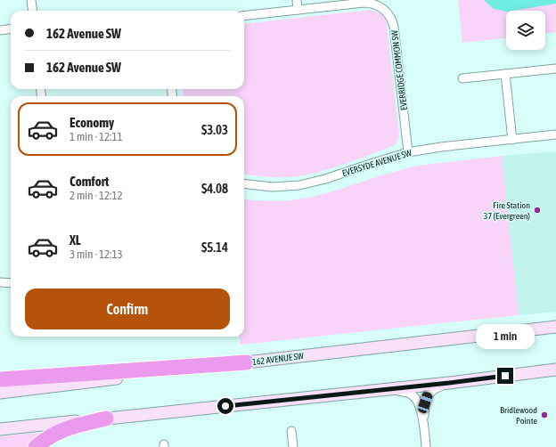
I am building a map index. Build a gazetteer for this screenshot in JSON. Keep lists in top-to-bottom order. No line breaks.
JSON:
{"streets":{"main road":["162 AVENUE SW"],"street":["EVERRIDGE COMMON SW","EVERSYDE AVENUE SW"]},"crossings":[["EVERRIDGE COMMON SW","EVERSYDE AVENUE SW"]],"places":["Fire Station 37 (Evergreen)","Bridlewood Pointe"],"page":{"banner":["162 Avenue SW","162 Avenue SW"],"list":[{"name":"Economy","note":"1 min · 12:11","value":"$3.03"},{"name":"Comfort","note":"2 min · 12:12","value":"$4.08"},{"name":"XL","note":"3 min · 12:13","value":"$5.14"}],"buttons":"Confirm","bubble":"1 min"}}
